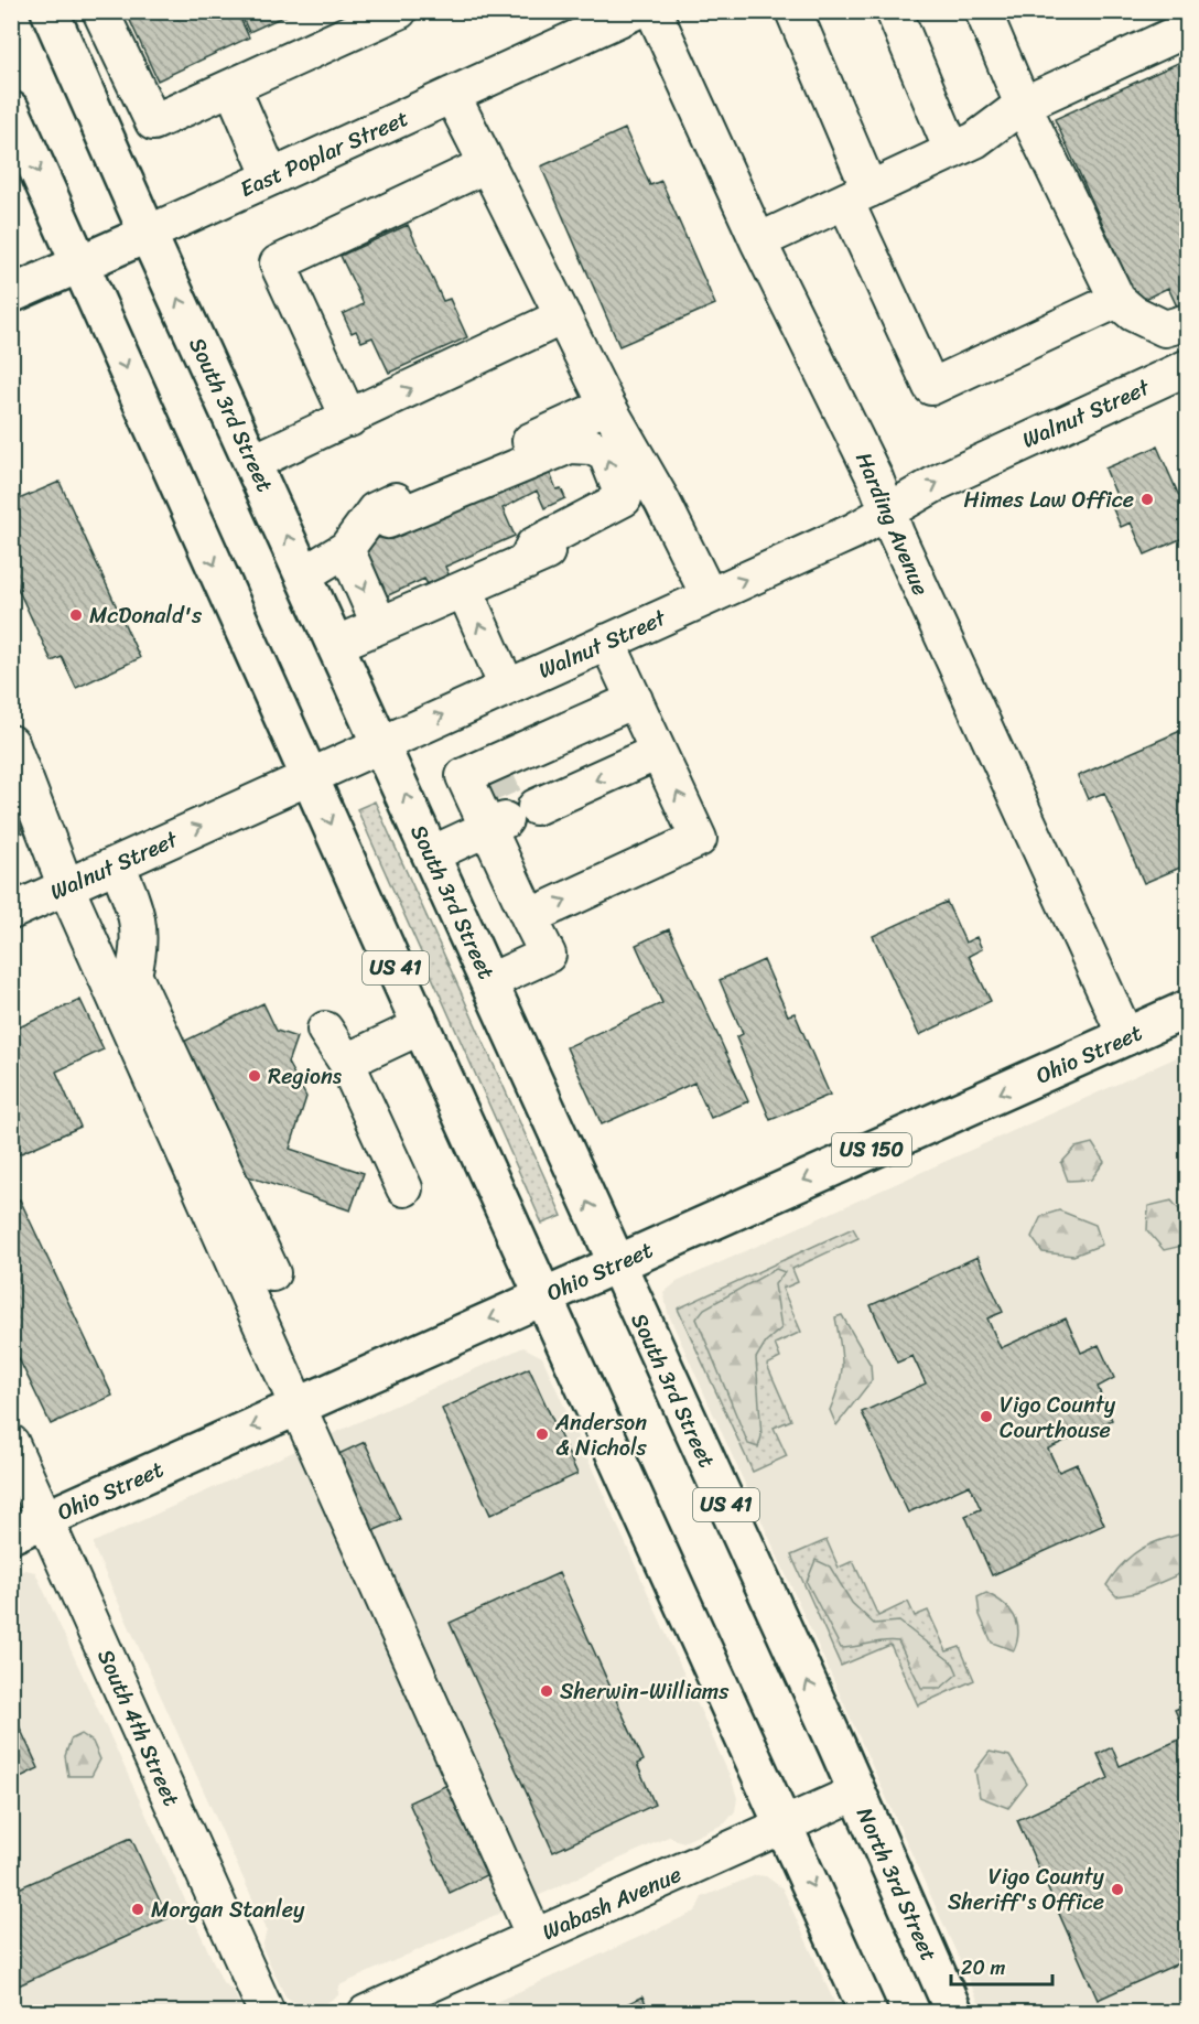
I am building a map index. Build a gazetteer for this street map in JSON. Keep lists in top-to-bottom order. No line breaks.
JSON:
{"streets":{"main road":["East Poplar Street","South 3rd Street","US 41","Ohio Street","US 150","North 3rd Street"],"street":["Walnut Street","Harding Avenue","South 4th Street","Wabash Avenue"]},"crossings":[["East Poplar Street","South 3rd Street"],["East Poplar Street","US 41"],["Walnut Street","South 3rd Street"],["Walnut Street","Harding Avenue"],["Walnut Street","US 41"],["South 3rd Street","Ohio Street"],["South 3rd Street","North 3rd Street"],["South 3rd Street","Wabash Avenue"],["Harding Avenue","Ohio Street"],["US 41","Ohio Street"],["US 41","Wabash Avenue"],["Ohio Street","South 4th Street"],["North 3rd Street","Wabash Avenue"]],"one_way":["Ohio Street"],"places":["Himes Law Office","McDonald's","Regions","Vigo County Courthouse","Anderson & Nichols","Sherwin-Williams","Vigo County Sheriff's Office","Morgan Stanley"],"scale_bar":"20 m"}
